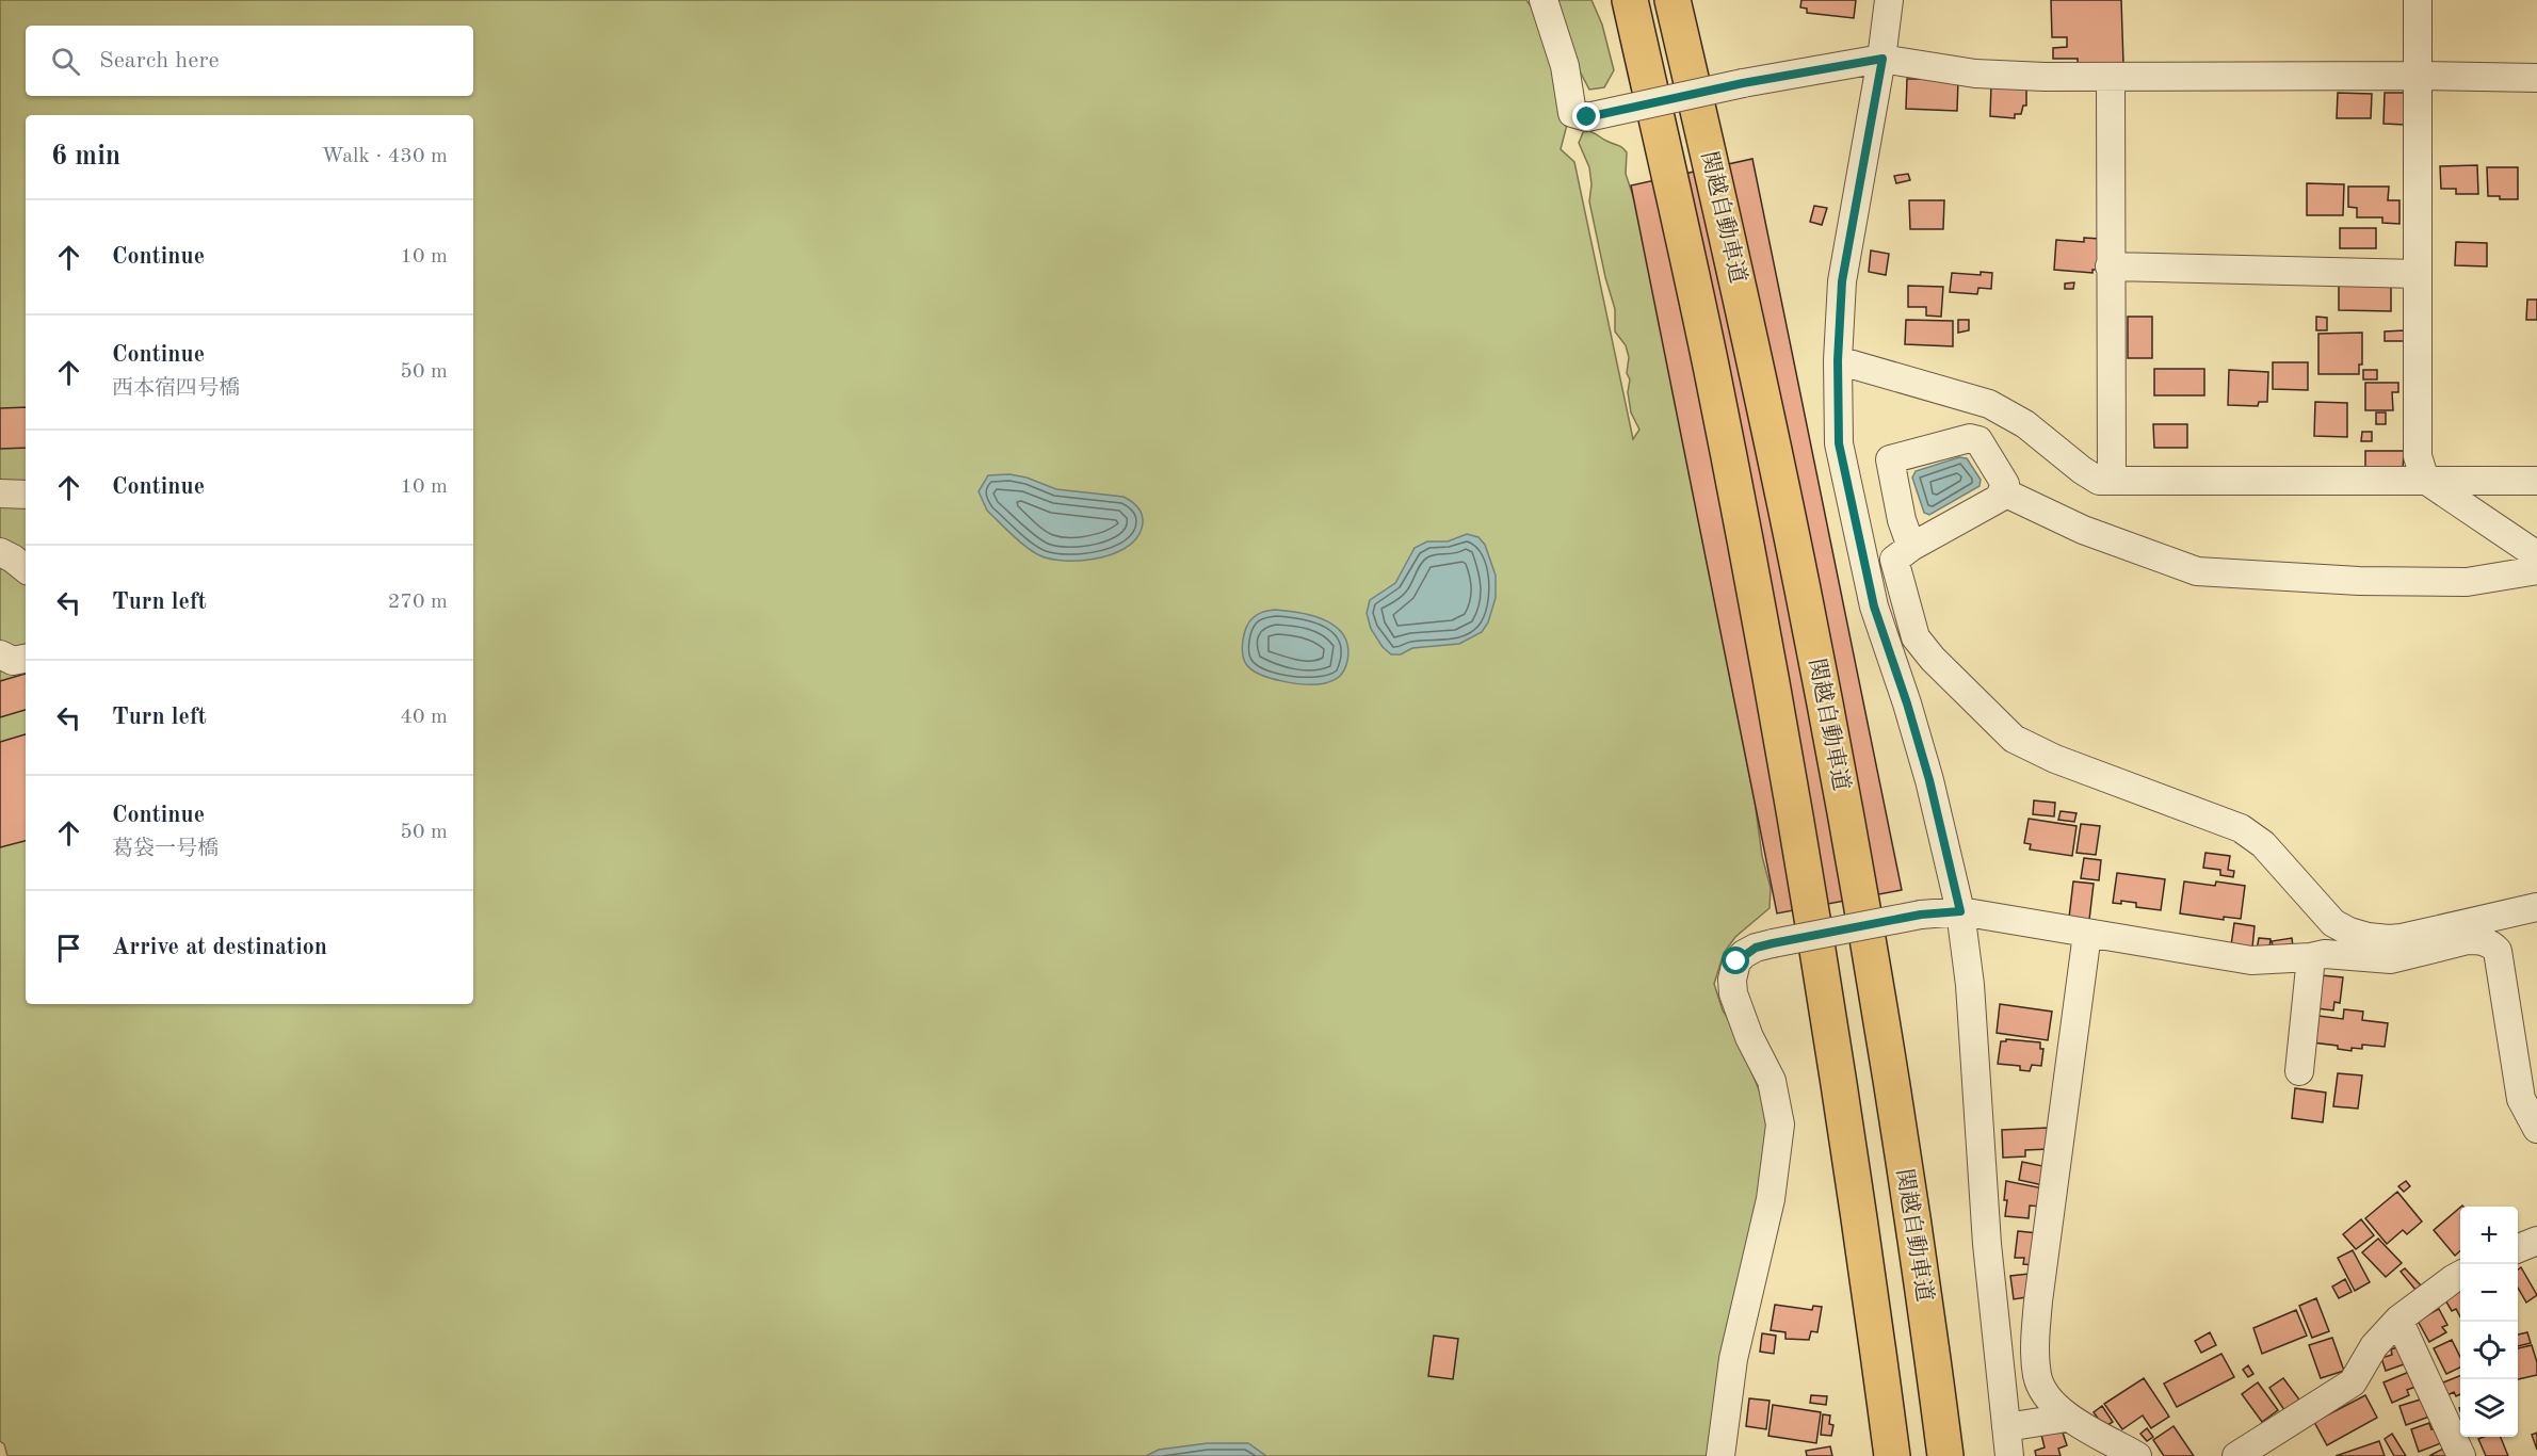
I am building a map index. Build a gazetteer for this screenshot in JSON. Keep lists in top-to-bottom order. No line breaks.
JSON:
{"streets":{"highway":["関越自動車道"]},"page":{"search":"Search here","heading":["6 min","Walk · 430 m"],"list":[["Continue","10 m"],["Continue","西本宿四号橋","50 m"],["Continue","10 m"],["Turn left","270 m"],["Turn left","40 m"],["Continue","葛袋一号橋","50 m"],"Arrive at destination"],"map_buttons":["+","−"]}}
